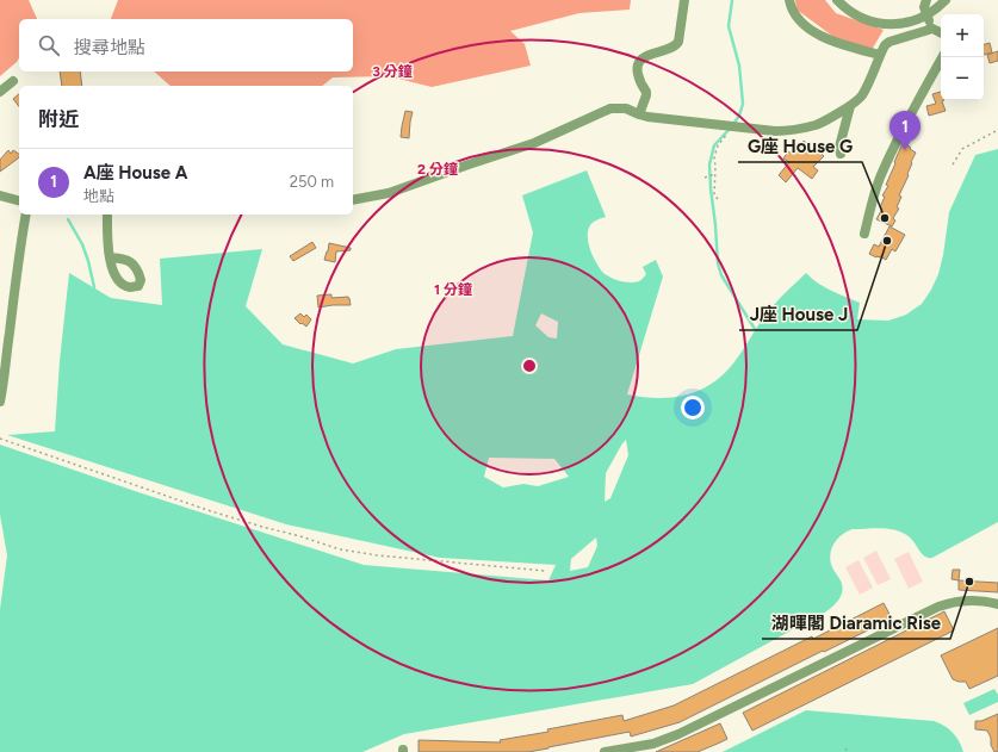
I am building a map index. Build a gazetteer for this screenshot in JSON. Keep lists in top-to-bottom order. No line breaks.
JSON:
{"places":["G座 House G","J座 House J","湖暉閣 Diaramic Rise"],"page":{"map_buttons":["+","−"],"search":"搜尋地點","heading":"附近","pins":"1","list":[{"mark":"1","name":"A座 House A","note":"地點","value":"250 m"}]},"rings":["3 分鐘","2 分鐘","1 分鐘"]}
